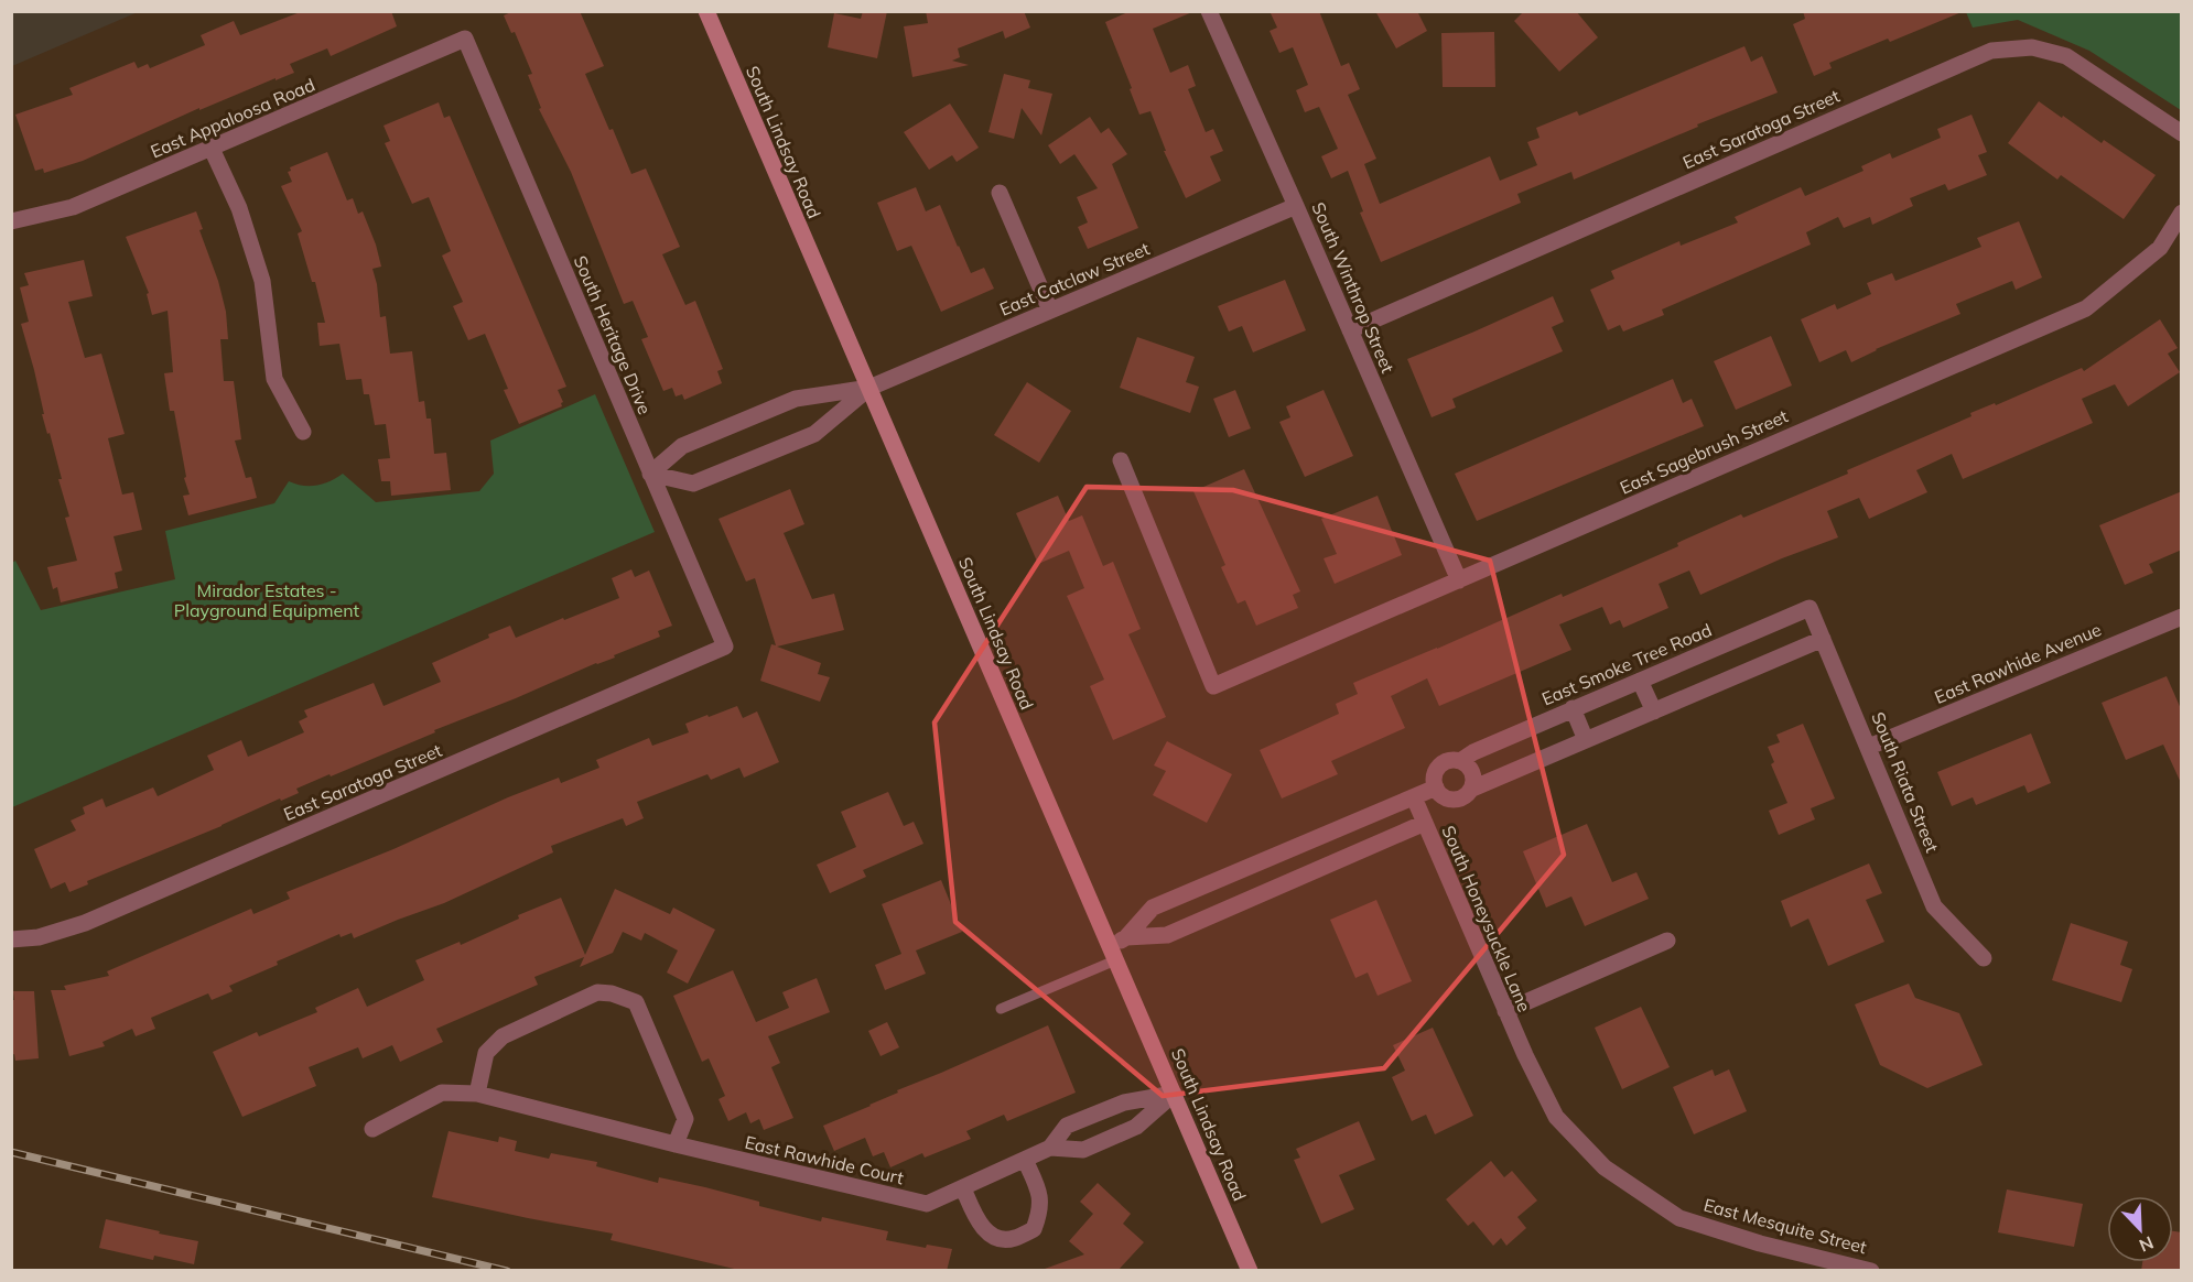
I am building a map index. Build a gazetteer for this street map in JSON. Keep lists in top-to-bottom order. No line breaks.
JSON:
{"streets":{"main road":["South Lindsay Road"],"street":["East Appaloosa Road","East Saratoga Street","East Catclaw Street","South Winthrop Street","South Heritage Drive","East Sagebrush Street","East Rawhide Avenue","East Smoke Tree Road","South Riata Street","South Honeysuckle Lane","East Rawhide Court","East Mesquite Street"]},"crossings":[["East Appaloosa Road","South Heritage Drive"],["East Saratoga Street","South Winthrop Street"],["East Saratoga Street","South Heritage Drive"],["South Lindsay Road","East Catclaw Street"],["South Lindsay Road","East Rawhide Court"],["East Catclaw Street","South Winthrop Street"],["East Catclaw Street","South Heritage Drive"],["South Winthrop Street","East Sagebrush Street"],["East Rawhide Avenue","South Riata Street"],["East Smoke Tree Road","South Riata Street"],["South Honeysuckle Lane","East Mesquite Street"]],"parks":["Mirador Estates - Playground Equipment"],"north":"bottom right"}
